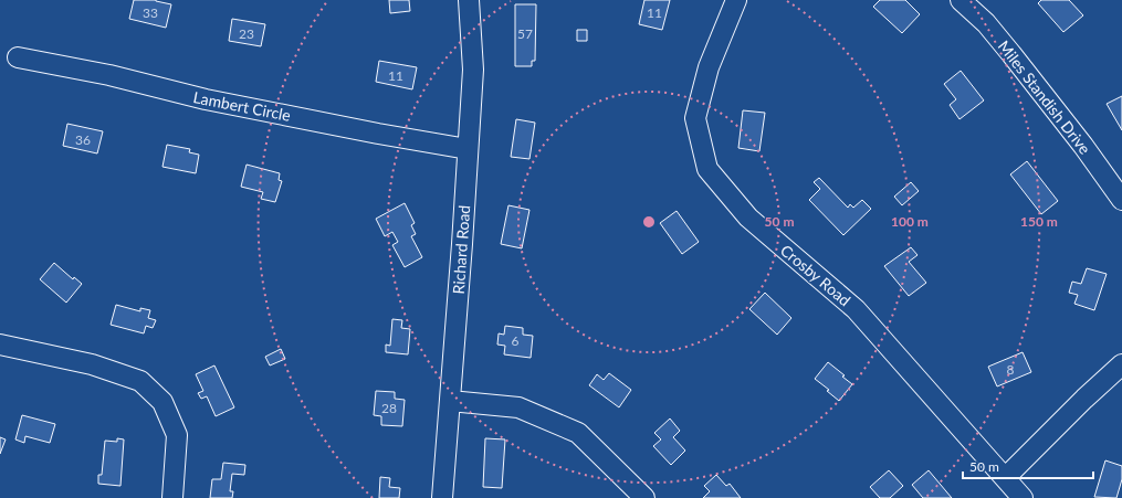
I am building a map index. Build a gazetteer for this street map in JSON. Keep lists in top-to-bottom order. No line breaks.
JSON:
{"streets":{"street":["Miles Standish Drive","Lambert Circle","Richard Road","Crosby Road"]},"crossings":[["Lambert Circle","Richard Road"]],"house_numbers":["33","11","23","57","11","36","6","8","28"],"scale_bar":"50 m","rings":["50 m","100 m","150 m"]}
